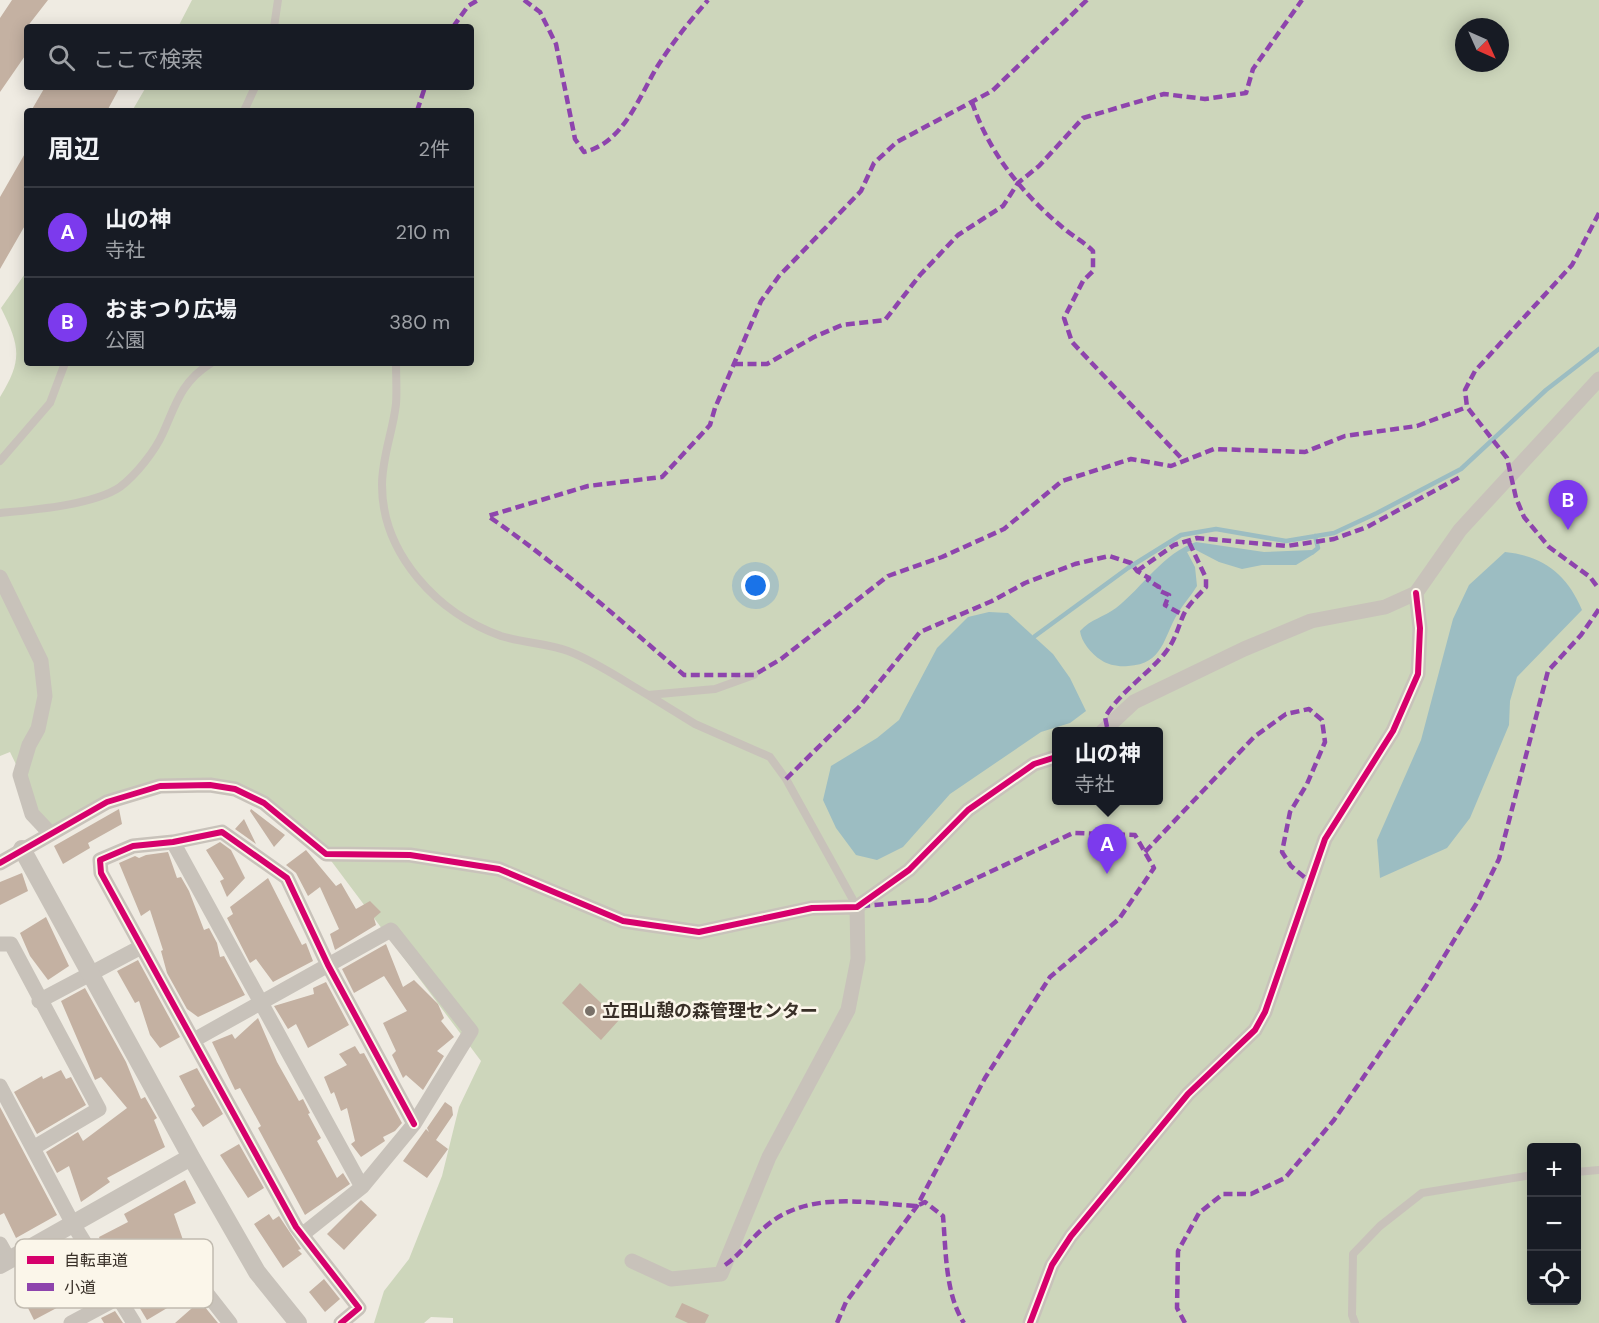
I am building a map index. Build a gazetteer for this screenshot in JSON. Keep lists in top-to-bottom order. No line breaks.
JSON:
{"places":["立田山憩の森管理センター"],"legend":["自転車道","小道"],"north":"bottom right","page":{"search":"ここで検索","heading":["周辺","2件"],"list":[{"mark":"A","name":"山の神","note":"寺社","value":"210 m"},{"mark":"B","name":"おまつり広場","note":"公園","value":"380 m"}],"pins":["B","A"],"popup":["山の神","寺社"],"map_buttons":["+","−"]}}
